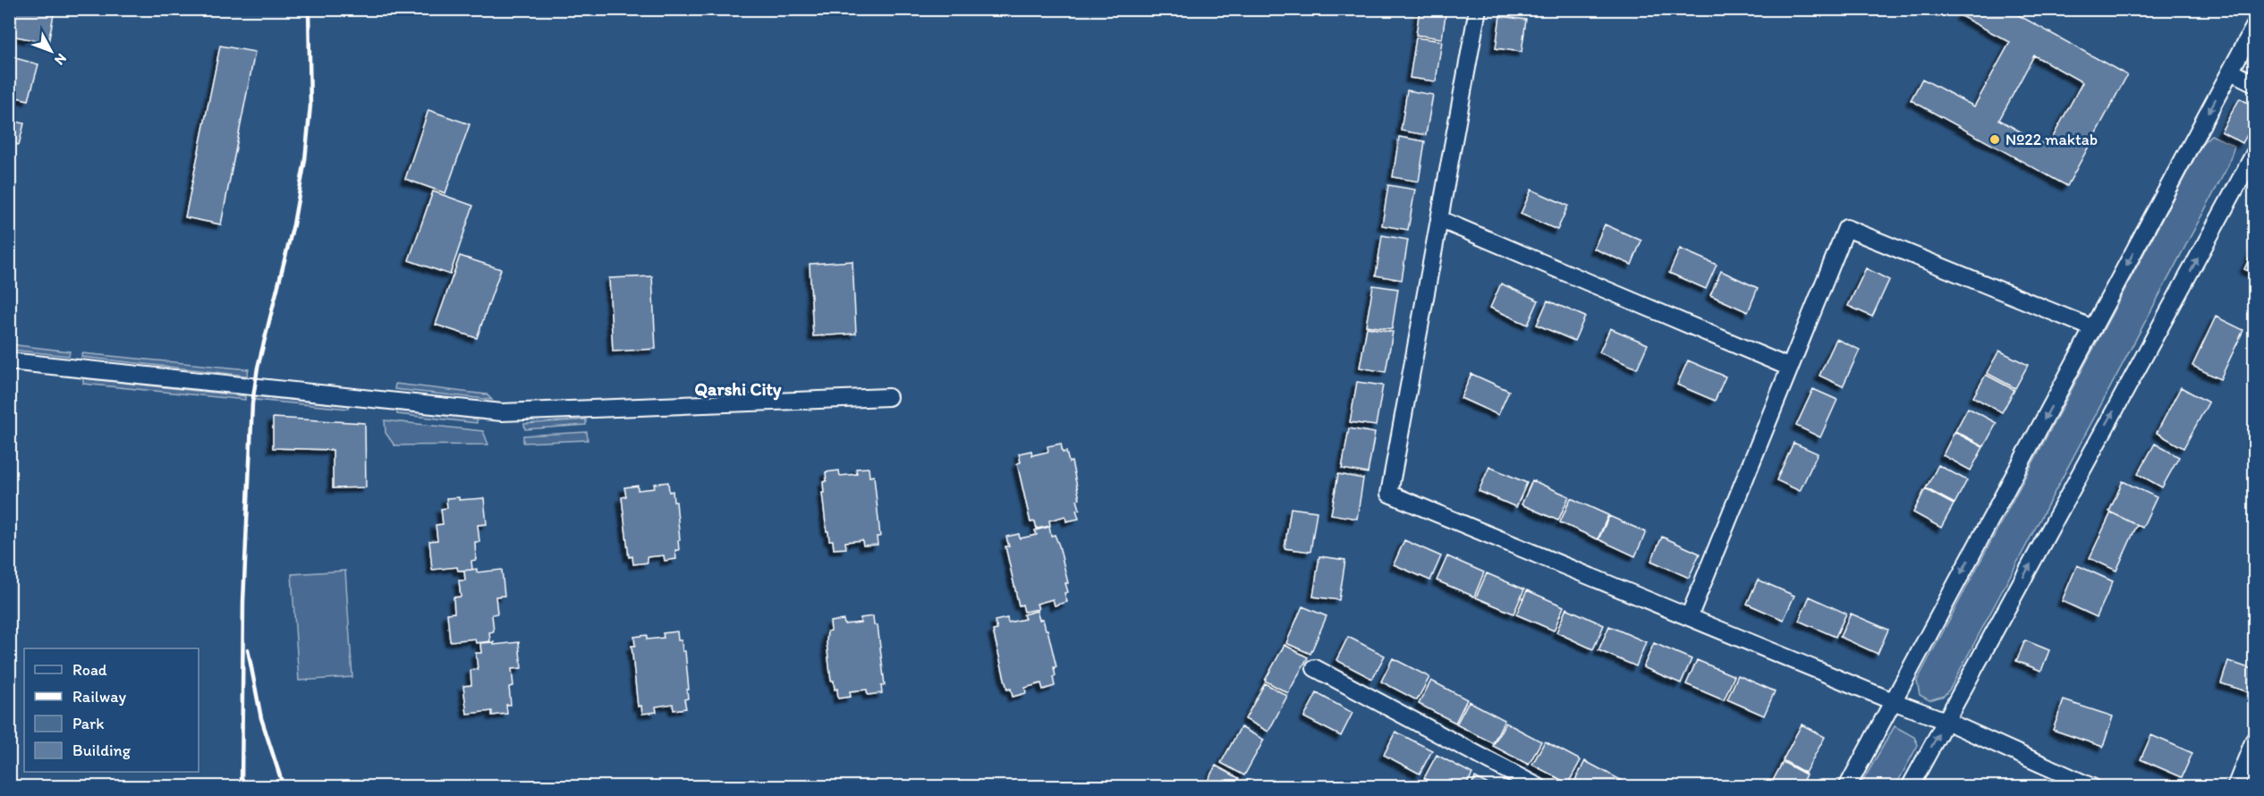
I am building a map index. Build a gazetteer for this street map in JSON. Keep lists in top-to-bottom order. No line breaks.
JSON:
{"districts":["Qarshi City"],"places":["№22 maktab"],"legend":["Road","Railway","Park","Building"],"north":"bottom right"}
